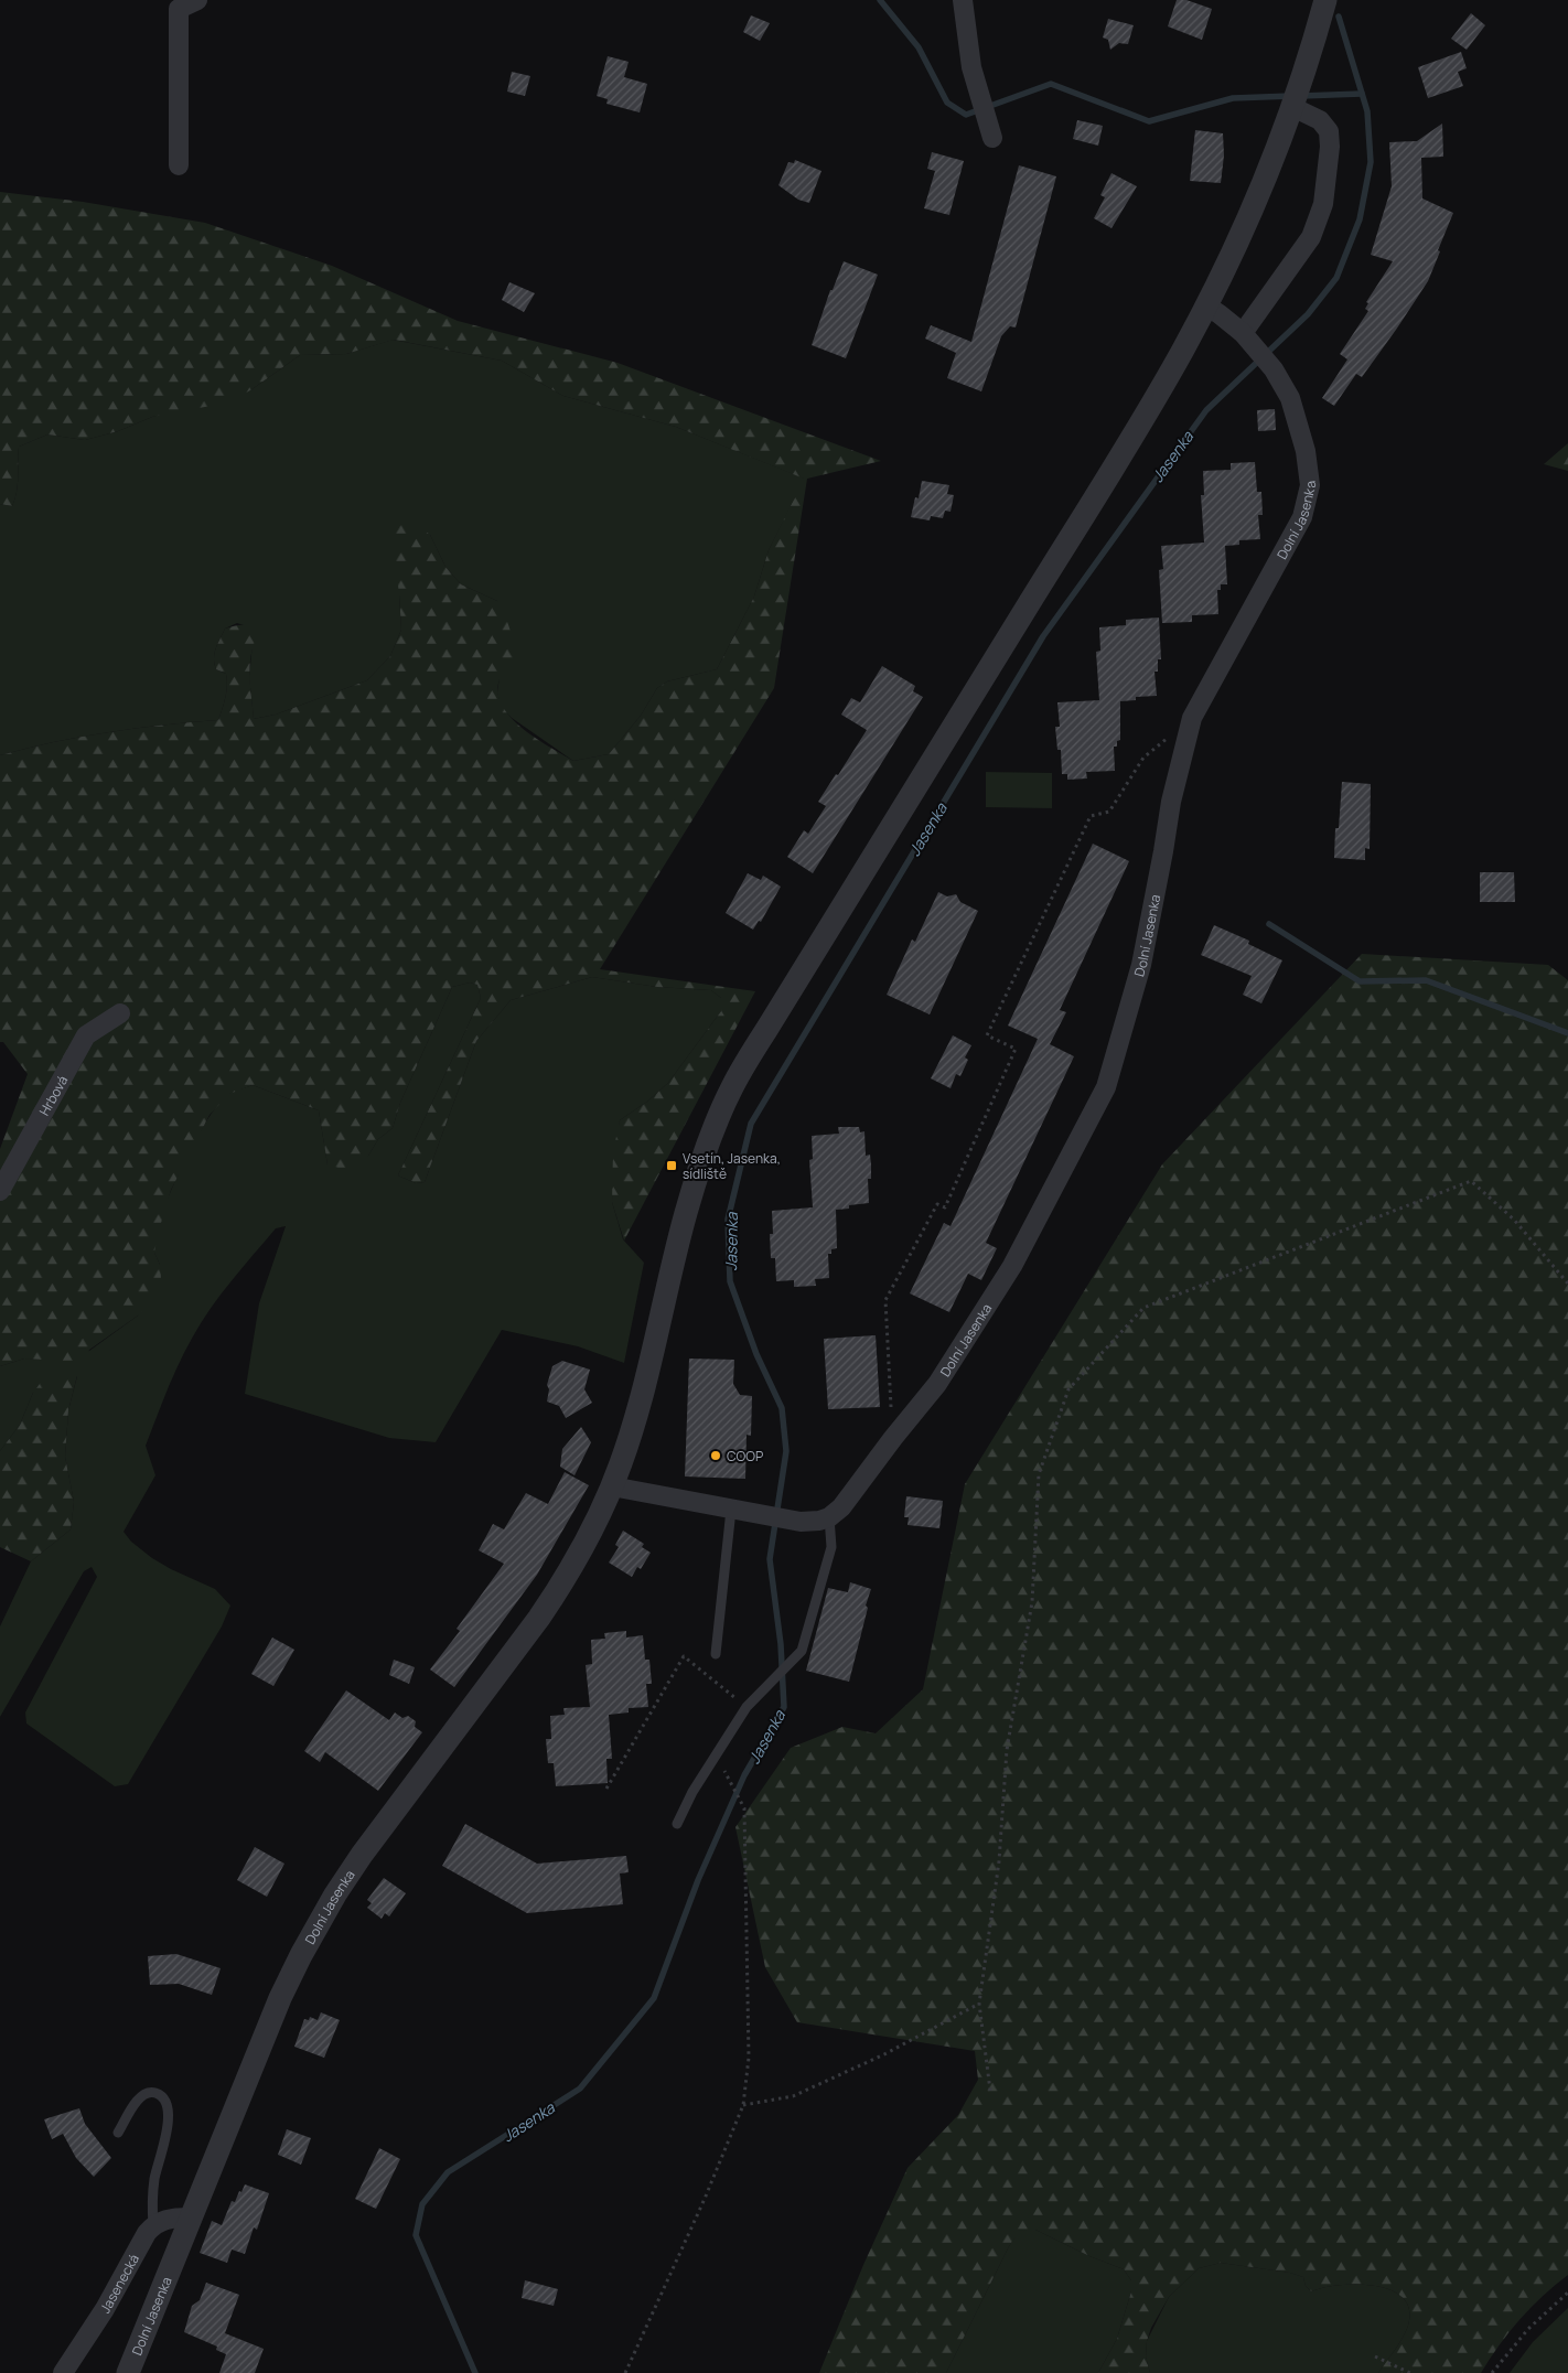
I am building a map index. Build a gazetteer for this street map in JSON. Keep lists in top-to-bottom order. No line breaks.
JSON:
{"streets":{"street":["Dolní Jasenka","Hrbová","Jasenecká"]},"water":["Jasenka"],"places":{"transit":["Vsetín, Jasenka, sídliště"],"other":["COOP"]}}
